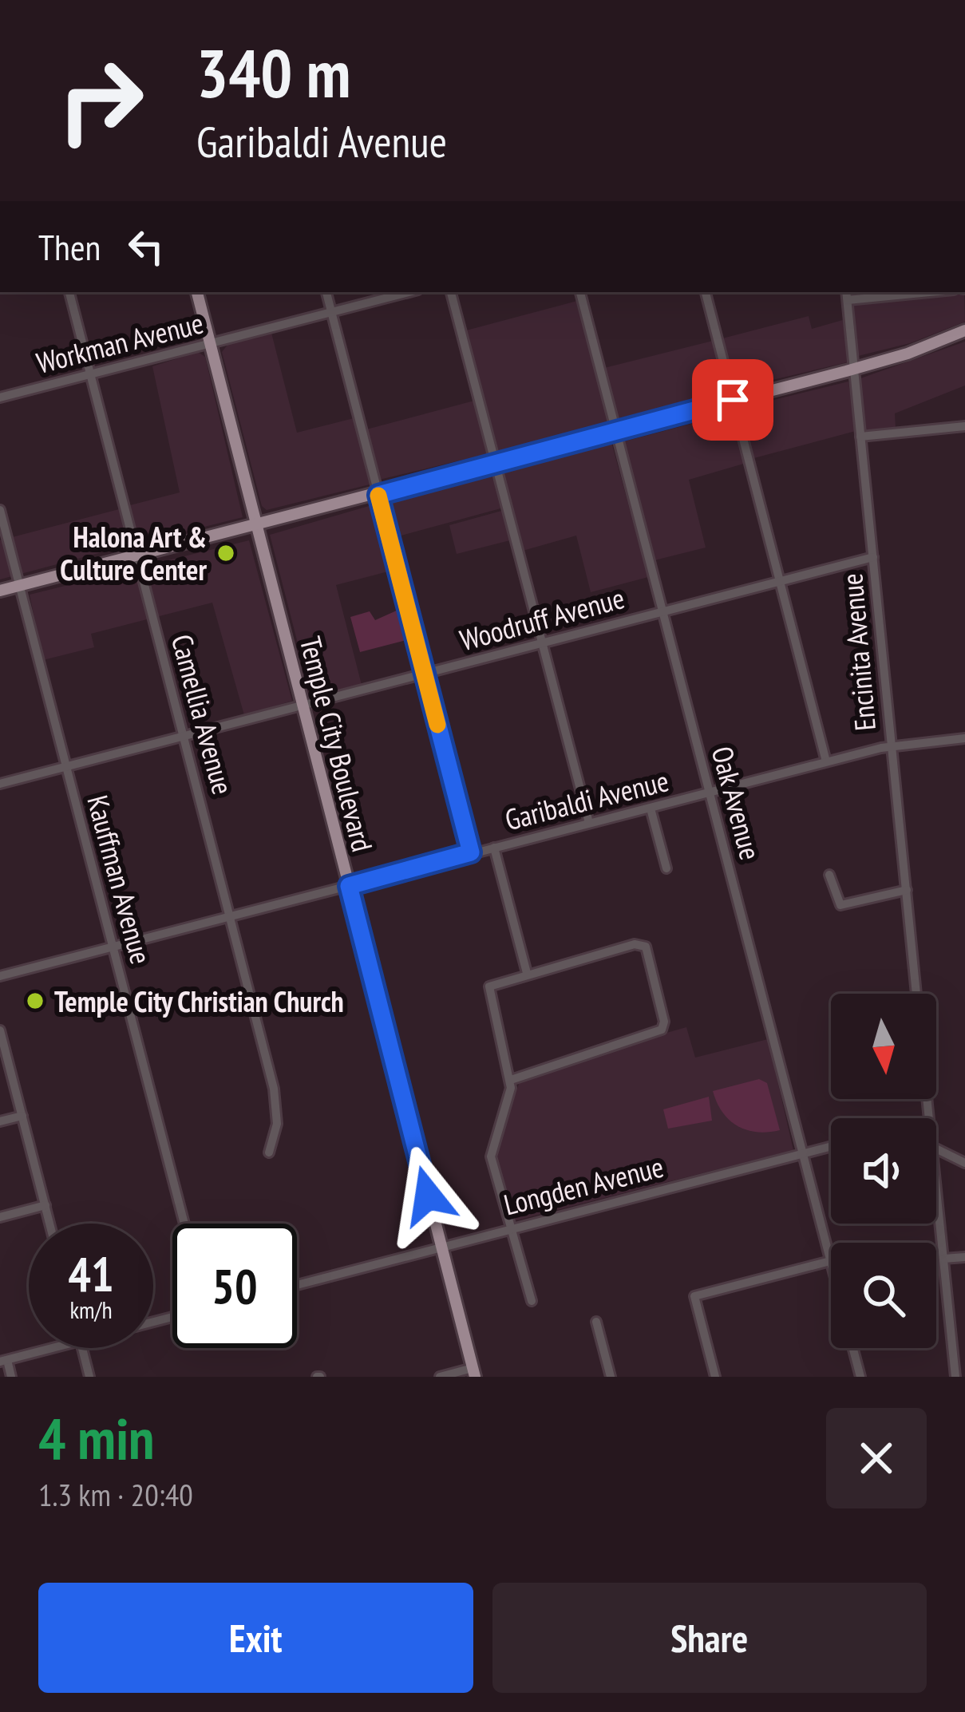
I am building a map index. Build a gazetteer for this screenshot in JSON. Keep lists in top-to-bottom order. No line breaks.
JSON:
{"streets":{"main road":["Temple City Boulevard"],"street":["Workman Avenue","Woodruff Avenue","Encinita Avenue","Camellia Avenue","Garibaldi Avenue","Oak Avenue","Kauffman Avenue","Longden Avenue"]},"crossings":[["Workman Avenue","Camellia Avenue"],["Workman Avenue","Temple City Boulevard"],["Woodruff Avenue","Encinita Avenue"],["Woodruff Avenue","Camellia Avenue"],["Woodruff Avenue","Temple City Boulevard"],["Woodruff Avenue","Oak Avenue"],["Woodruff Avenue","Kauffman Avenue"],["Encinita Avenue","Garibaldi Avenue"],["Camellia Avenue","Garibaldi Avenue"],["Temple City Boulevard","Garibaldi Avenue"],["Temple City Boulevard","Longden Avenue"],["Garibaldi Avenue","Oak Avenue"],["Garibaldi Avenue","Kauffman Avenue"],["Oak Avenue","Longden Avenue"]],"places":["Halona Art & Culture Center","Temple City Christian Church"],"north":"bottom","page":{"turn":["340 m","Garibaldi Avenue"],"then":"Then","speed":"41 km/h","limit":"50","heading":["4 min","1.3 km · 20:40"],"buttons":["Exit","Share"]}}
